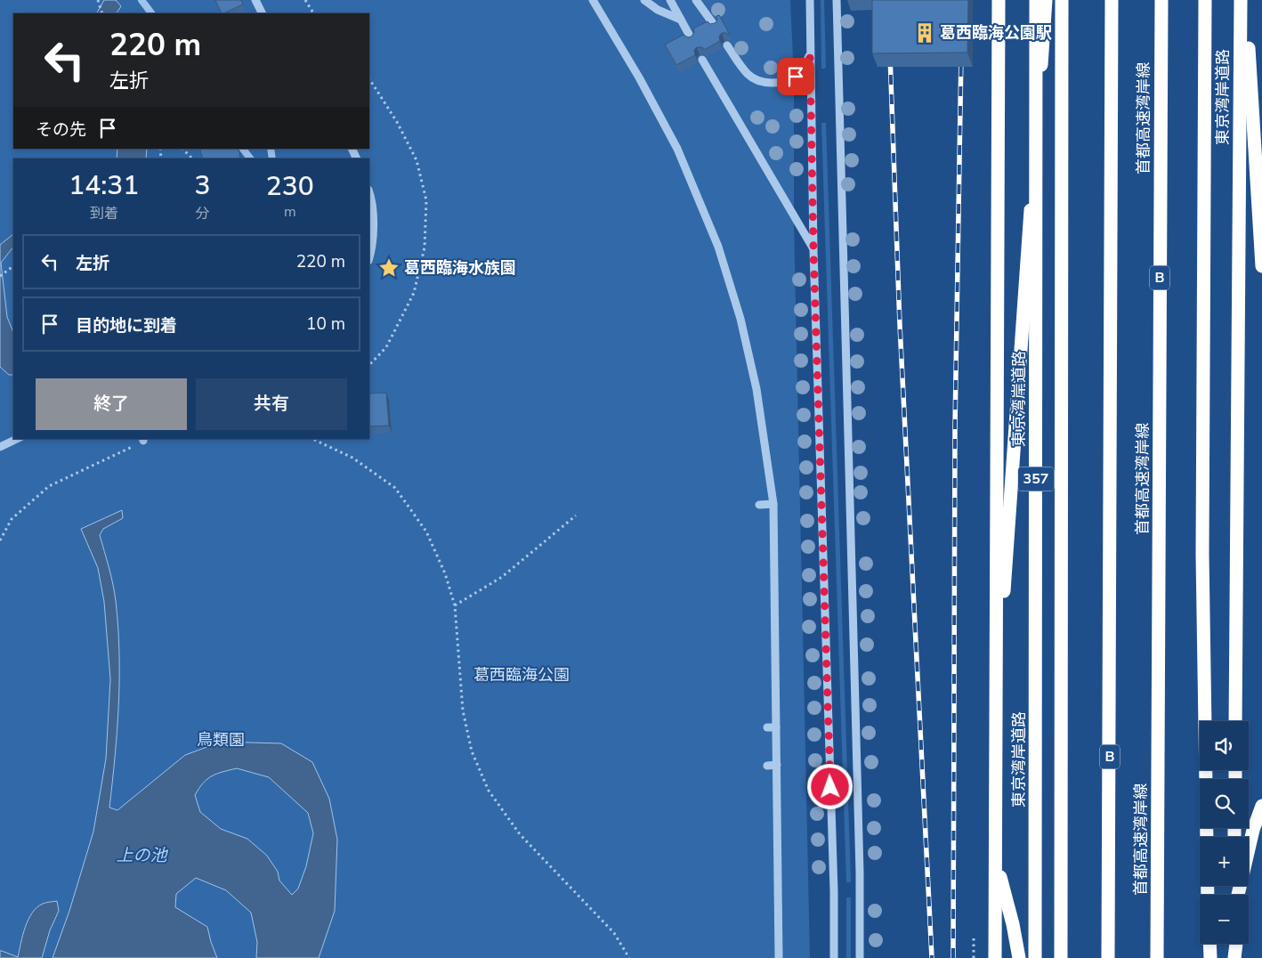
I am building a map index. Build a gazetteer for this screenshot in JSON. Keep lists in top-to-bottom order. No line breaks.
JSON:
{"streets":{"highway":["東京湾岸道路","首都高速湾岸線","B","357"]},"water":["上の池"],"parks":["葛西臨海公園","鳥類園"],"places":{"building":["葛西臨海公園駅"],"place":["葛西臨海水族園"]},"page":{"turn":["220 m","左折"],"then":"その先","eta":["14:31","到着","3","分","230","m"],"list":[{"name":"左折","value":"220 m"},{"name":"目的地に到着","value":"10 m"}],"buttons":["終了","共有"],"map_buttons":["+","−"]}}
